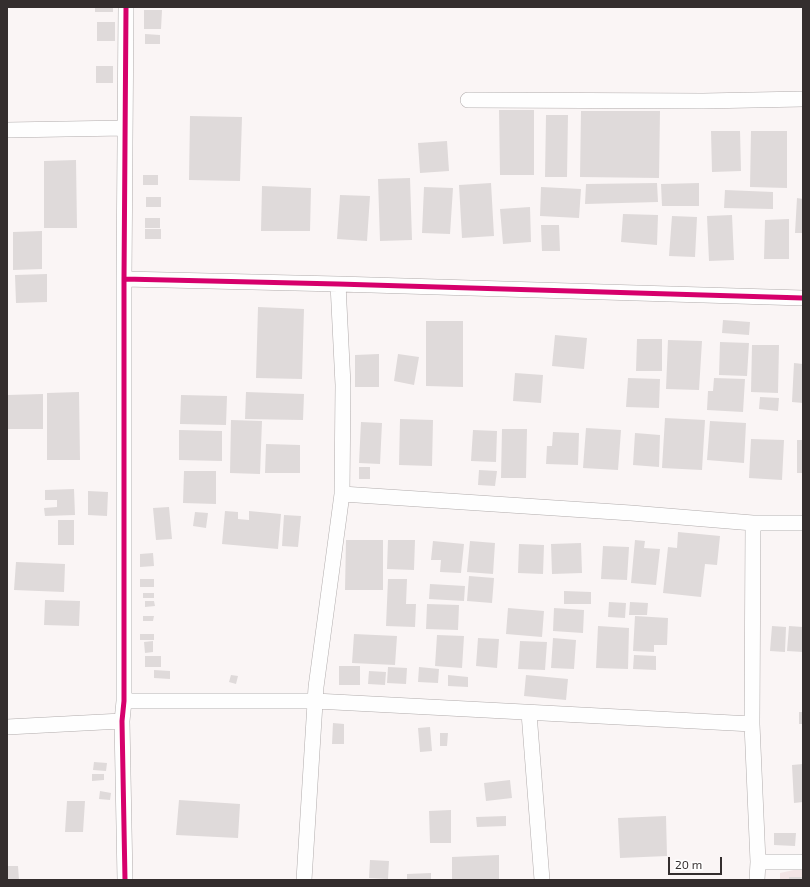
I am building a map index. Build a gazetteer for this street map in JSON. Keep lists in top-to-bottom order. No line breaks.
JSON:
{"scale_bar":"20 m"}
